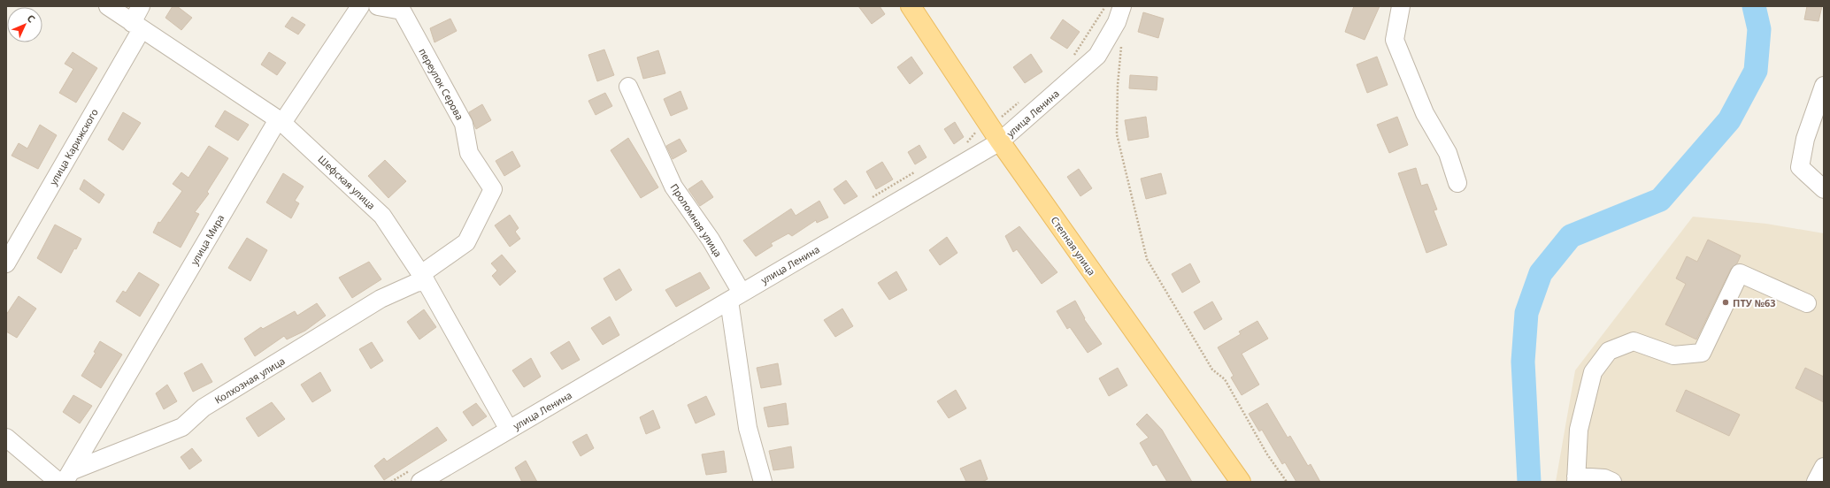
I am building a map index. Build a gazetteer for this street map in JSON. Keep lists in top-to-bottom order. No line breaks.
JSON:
{"streets":{"main road":["Степная улица"],"street":["переулок Серова","улица Ленина","улица Карижского","Шефская улица","Проломная улица","улица Мира","Колхозная улица"]},"crossings":[["переулок Серова","Шефская улица"],["переулок Серова","Колхозная улица"],["улица Ленина","Шефская улица"],["улица Ленина","Проломная улица"],["улица Ленина","Степная улица"],["улица Карижского","Шефская улица"],["Шефская улица","улица Мира"],["Шефская улица","Колхозная улица"],["улица Мира","Колхозная улица"]],"places":["ПТУ №63"],"north":"top right"}
